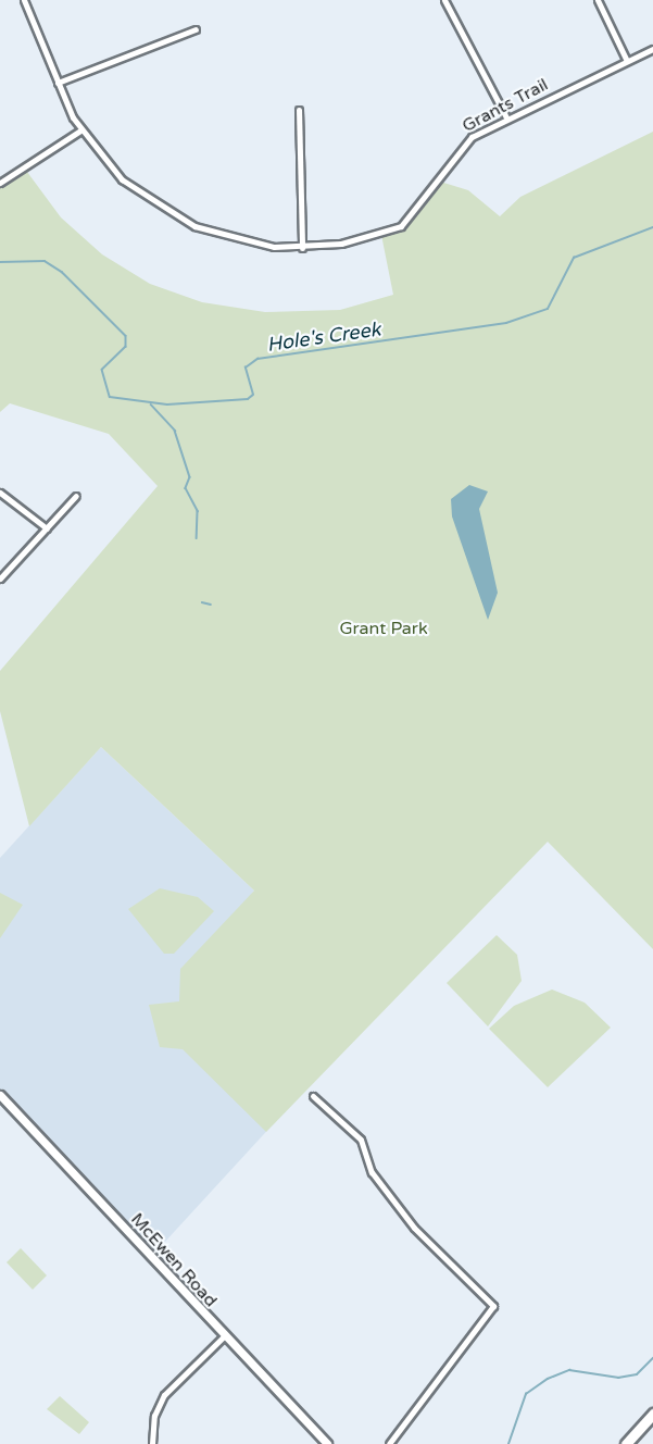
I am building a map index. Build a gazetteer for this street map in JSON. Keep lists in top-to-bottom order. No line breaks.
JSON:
{"streets":{"street":["Grants Trail","McEwen Road"]},"water":["Hole's Creek"],"parks":["Grant Park"]}
